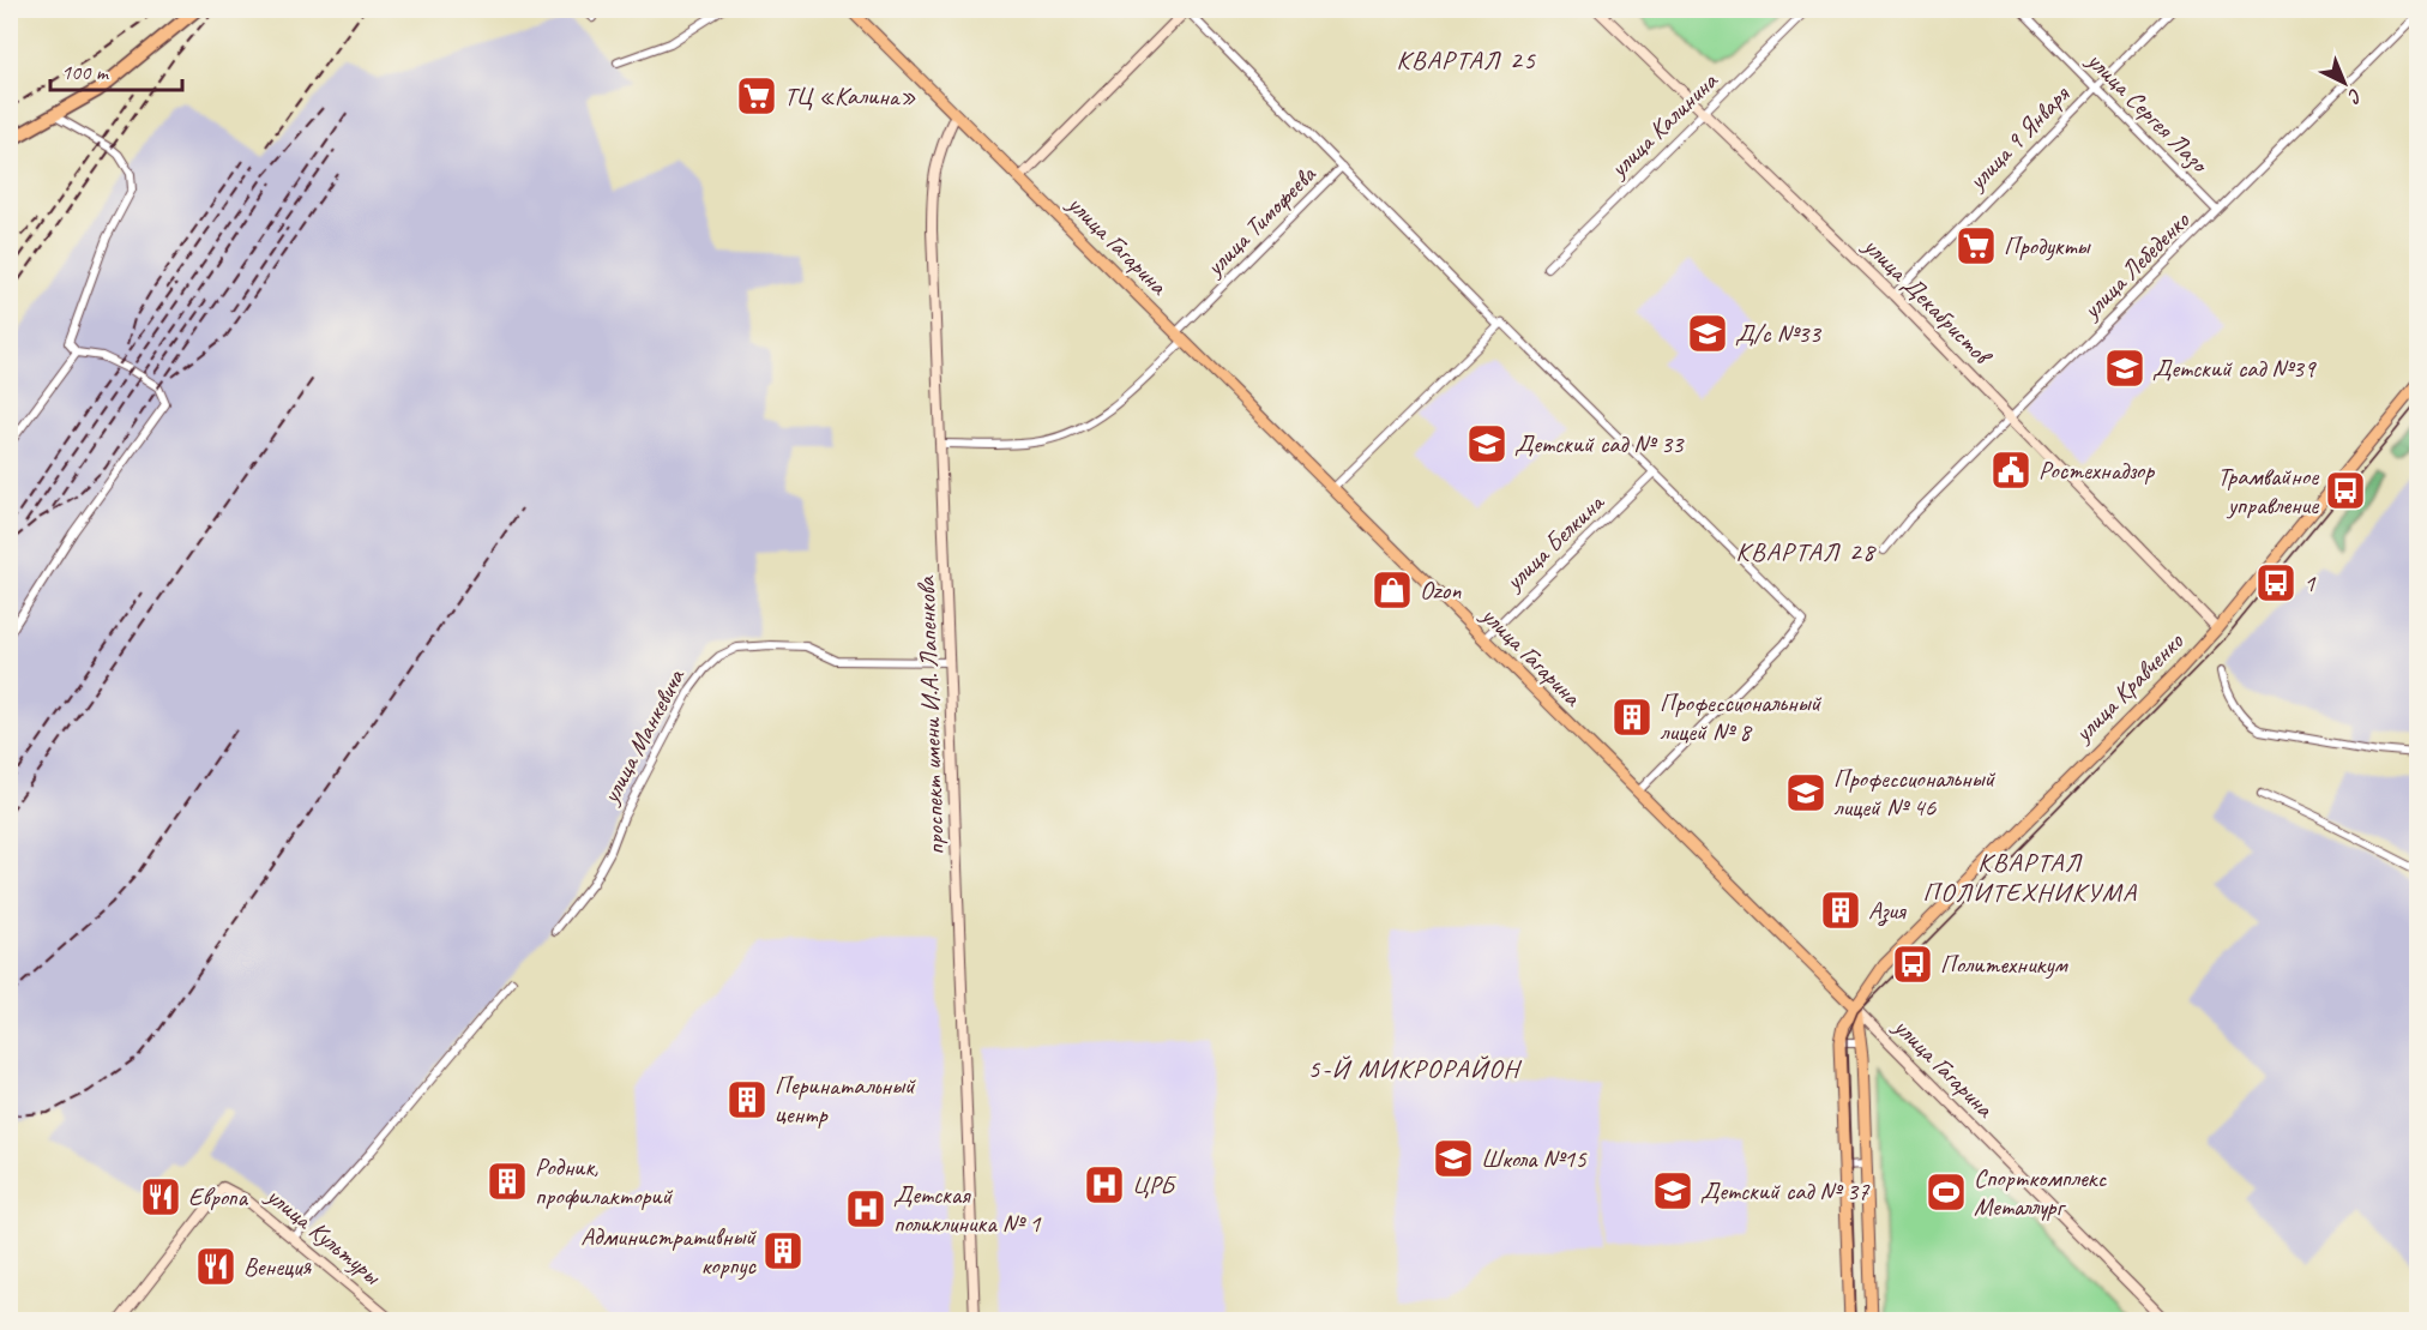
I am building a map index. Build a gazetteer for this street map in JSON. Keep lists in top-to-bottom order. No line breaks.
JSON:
{"streets":{"main road":["улица Гагарина","улица Декабристов","улица Кравченко","проспект имени И.А. Лапенкова","улица Культуры"],"street":["улица Сергея Лазо","улица Калинина","улица 9 Января","улица Тимофеева","улица Лебеденко","улица Белкина","улица Манкевича"]},"crossings":[["улица Сергея Лазо","улица 9 Января"],["улица Сергея Лазо","улица Лебеденко"],["улица Калинина","улица Декабристов"],["улица 9 Января","улица Декабристов"],["улица Тимофеева","улица Гагарина"],["улица Тимофеева","проспект имени И.А. Лапенкова"],["улица Гагарина","улица Белкина"],["улица Гагарина","улица Кравченко"],["улица Гагарина","проспект имени И.А. Лапенкова"],["улица Лебеденко","улица Декабристов"],["улица Декабристов","улица Кравченко"],["проспект имени И.А. Лапенкова","улица Манкевича"]],"districts":["КВАРТАЛ 25","КВАРТАЛ 28","КВАРТАЛ ПОЛИТЕХНИКУМА","5-Й МИКРОРАЙОН"],"places":{"supermarket":["ТЦ «Калина»","Продукты"],"school or university":["Д/с №33","Детский сад №39","Детский сад № 33","Профессиональный лицей № 46","Школа №15","Детский сад № 37"],"public building":["Ростехнадзор"],"bus stop":["Трамвайное управление","1","Политехникум"],"shop":["Ozon"],"building":["Профессиональный лицей № 8","Азия","Перинатальный центр","Родник, профилакторий","Административный корпус"],"hospital":["ЦРБ","Детская поликлиника № 1"],"sports":["Спорткомплекс Металлург"],"restaurant":["Европа","Венеция"]},"scale_bar":"100 m","north":"bottom right"}
